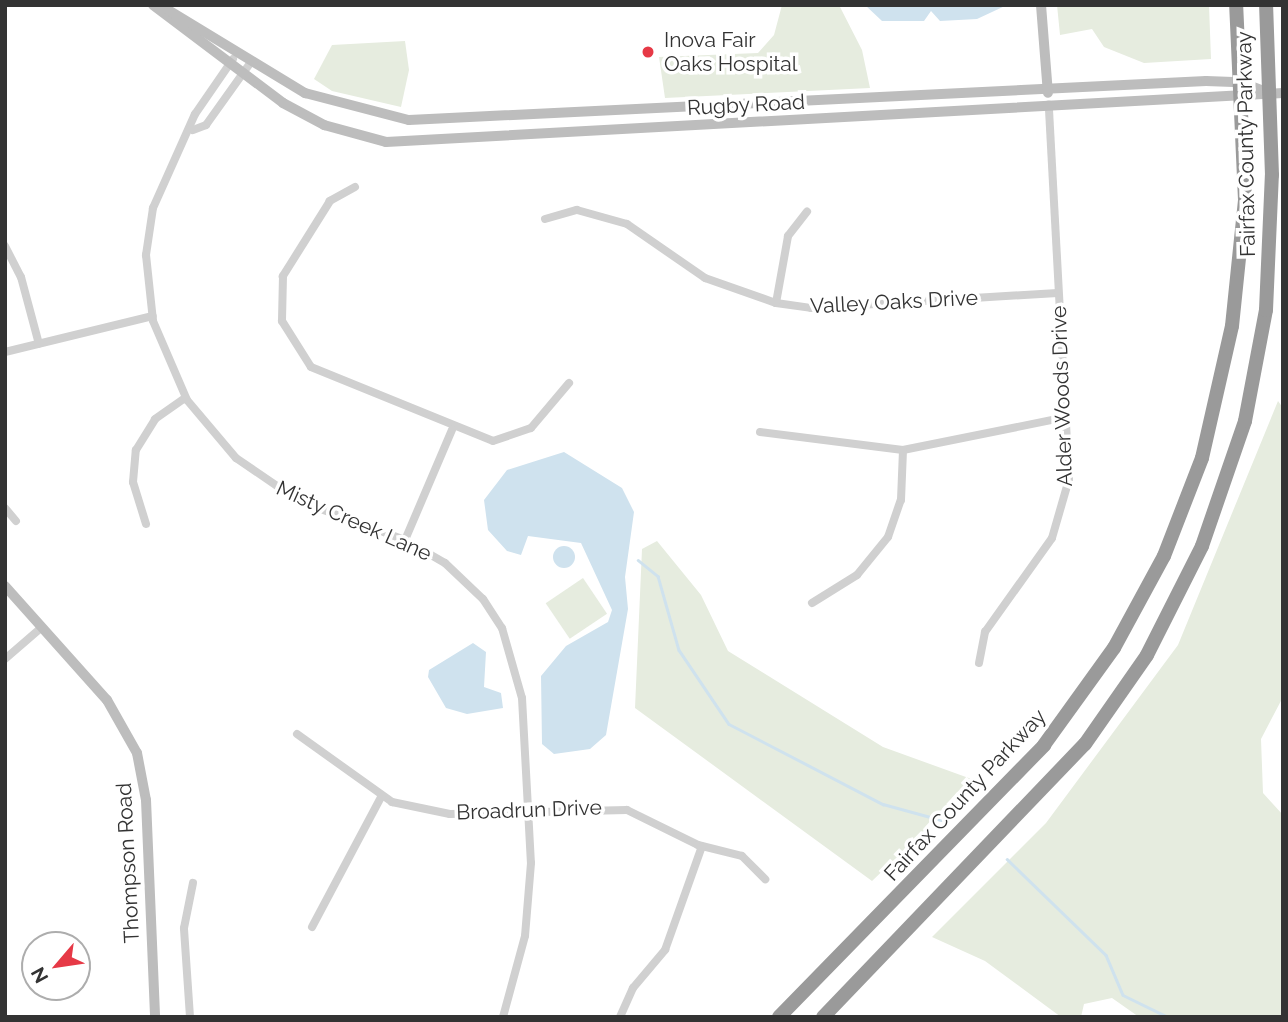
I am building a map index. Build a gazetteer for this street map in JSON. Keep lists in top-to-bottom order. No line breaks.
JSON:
{"streets":{"highway":["Fairfax County Parkway"],"main road":["Rugby Road","Thompson Road"],"street":["Valley Oaks Drive","Alder Woods Drive","Misty Creek Lane","Broadrun Drive"]},"crossings":[["Rugby Road","Fairfax County Parkway"],["Rugby Road","Alder Woods Drive"],["Rugby Road","Misty Creek Lane"],["Valley Oaks Drive","Alder Woods Drive"],["Misty Creek Lane","Broadrun Drive"]],"places":["Inova Fair Oaks Hospital"],"north":"bottom left"}
